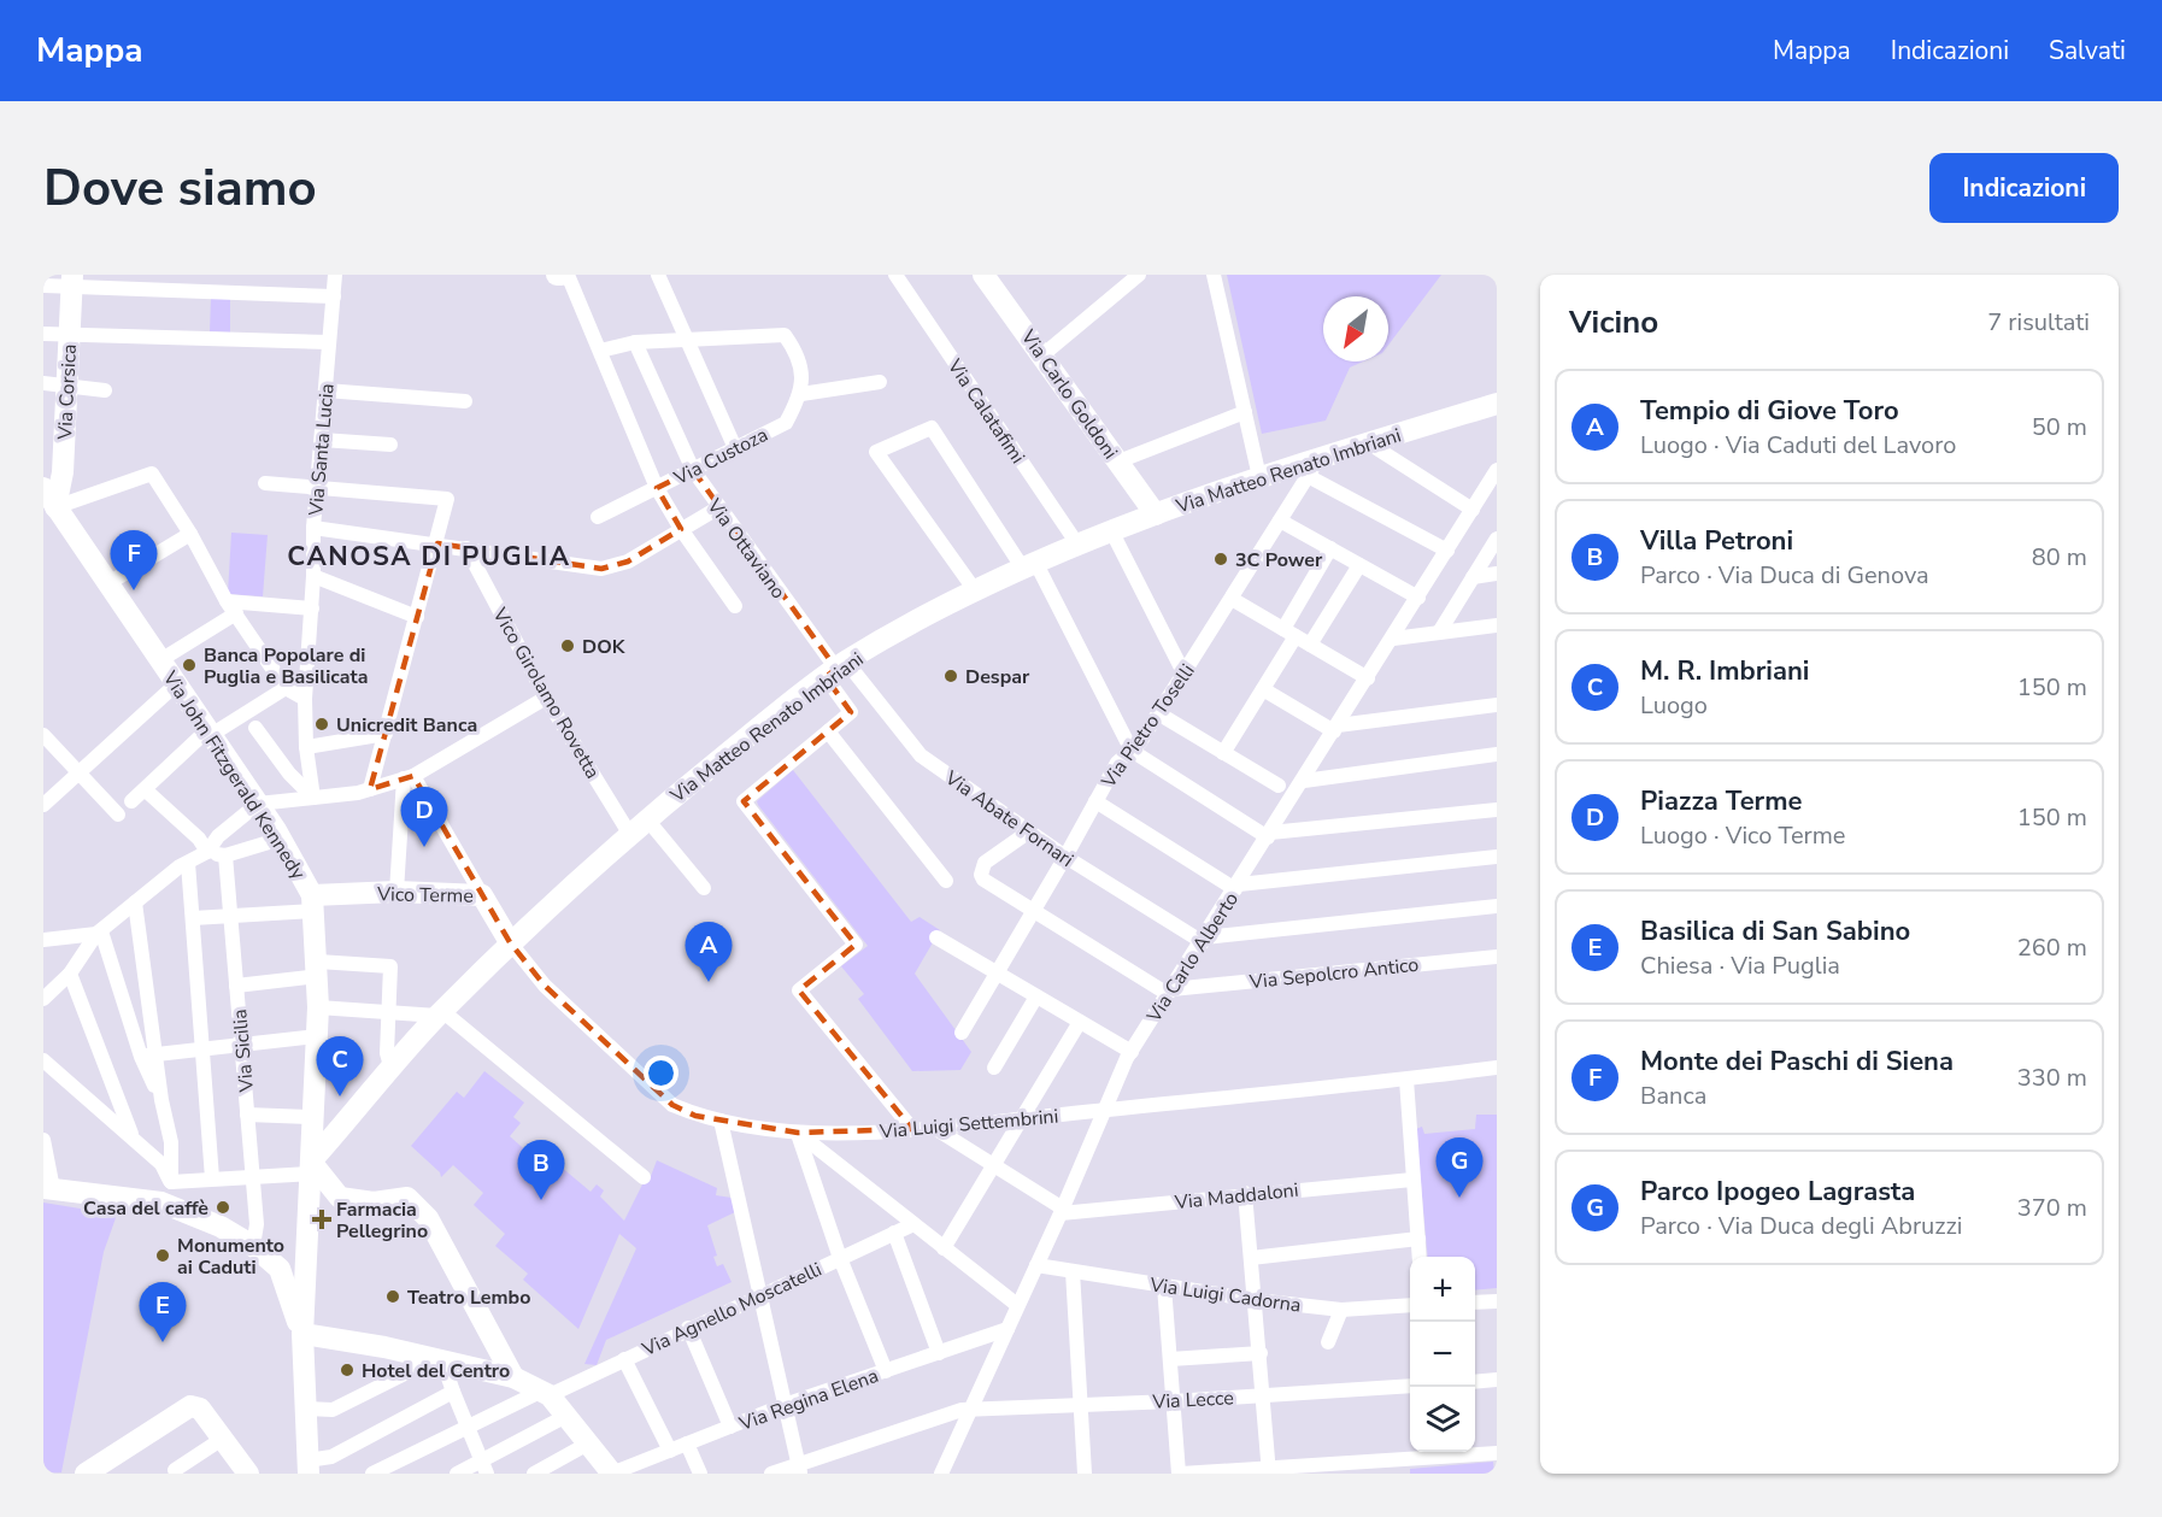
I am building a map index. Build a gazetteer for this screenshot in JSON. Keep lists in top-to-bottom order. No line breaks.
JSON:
{"streets":{"street":["Via Corsica","Via Carlo Goldoni","Via Calatafimi","Via Santa Lucia","Via Custoza","Via Matteo Renato Imbriani","Via Ottaviano","Vico Girolamo Rovetta","Via Pietro Toselli","Via John Fitzgerald Kennedy","Via Abate Fornari","Vico Terme","Via Carlo Alberto","Via Sepolcro Antico","Via Sicilia","Via Luigi Settembrini","Via Maddaloni","Via Luigi Cadorna","Via Agnello Moscatelli","Via Regina Elena","Via Lecce"]},"crossings":[["Via Corsica","Via John Fitzgerald Kennedy"],["Via Carlo Goldoni","Via Matteo Renato Imbriani"],["Via Calatafimi","Via Matteo Renato Imbriani"],["Via Custoza","Via Ottaviano"],["Via Matteo Renato Imbriani","Via Ottaviano"],["Via Matteo Renato Imbriani","Vico Girolamo Rovetta"],["Via Matteo Renato Imbriani","Via Pietro Toselli"],["Via Matteo Renato Imbriani","Via John Fitzgerald Kennedy"],["Via Matteo Renato Imbriani","Via Abate Fornari"],["Via Matteo Renato Imbriani","Vico Terme"],["Via Matteo Renato Imbriani","Via Luigi Settembrini"],["Via Ottaviano","Via Abate Fornari"],["Via Pietro Toselli","Via Abate Fornari"],["Via John Fitzgerald Kennedy","Vico Terme"],["Via Abate Fornari","Via Carlo Alberto"],["Vico Terme","Via Luigi Settembrini"],["Via Carlo Alberto","Via Sepolcro Antico"],["Via Carlo Alberto","Via Luigi Settembrini"],["Via Carlo Alberto","Via Maddaloni"],["Via Carlo Alberto","Via Luigi Cadorna"],["Via Carlo Alberto","Via Regina Elena"],["Via Carlo Alberto","Via Lecce"]],"districts":["CANOSA DI PUGLIA"],"places":{"other":["3C Power","DOK","Banca Popolare di Puglia e Basilicata","Despar","Unicredit Banca","Casa del caffè","Monumento ai Caduti","Teatro Lembo","Hotel del Centro"],"health":["Farmacia Pellegrino"]},"north":"bottom left","page":{"header":"Mappa","nav":["Mappa","Indicazioni","Salvati"],"buttons":"Indicazioni","title":"Dove siamo","heading":["Vicino","7 risultati"],"list":[{"mark":"A","name":"Tempio di Giove Toro","note":"Luogo · Via Caduti del Lavoro","value":"50 m"},{"mark":"B","name":"Villa Petroni","note":"Parco · Via Duca di Genova","value":"80 m"},{"mark":"C","name":"M. R. Imbriani","note":"Luogo","value":"150 m"},{"mark":"D","name":"Piazza Terme","note":"Luogo · Vico Terme","value":"150 m"},{"mark":"E","name":"Basilica di San Sabino","note":"Chiesa · Via Puglia","value":"260 m"},{"mark":"F","name":"Monte dei Paschi di Siena","note":"Banca","value":"330 m"},{"mark":"G","name":"Parco Ipogeo Lagrasta","note":"Parco · Via Duca degli Abruzzi","value":"370 m"}],"pins":["F","D","A","C","G","B","E"],"map_buttons":["+","−"]}}
